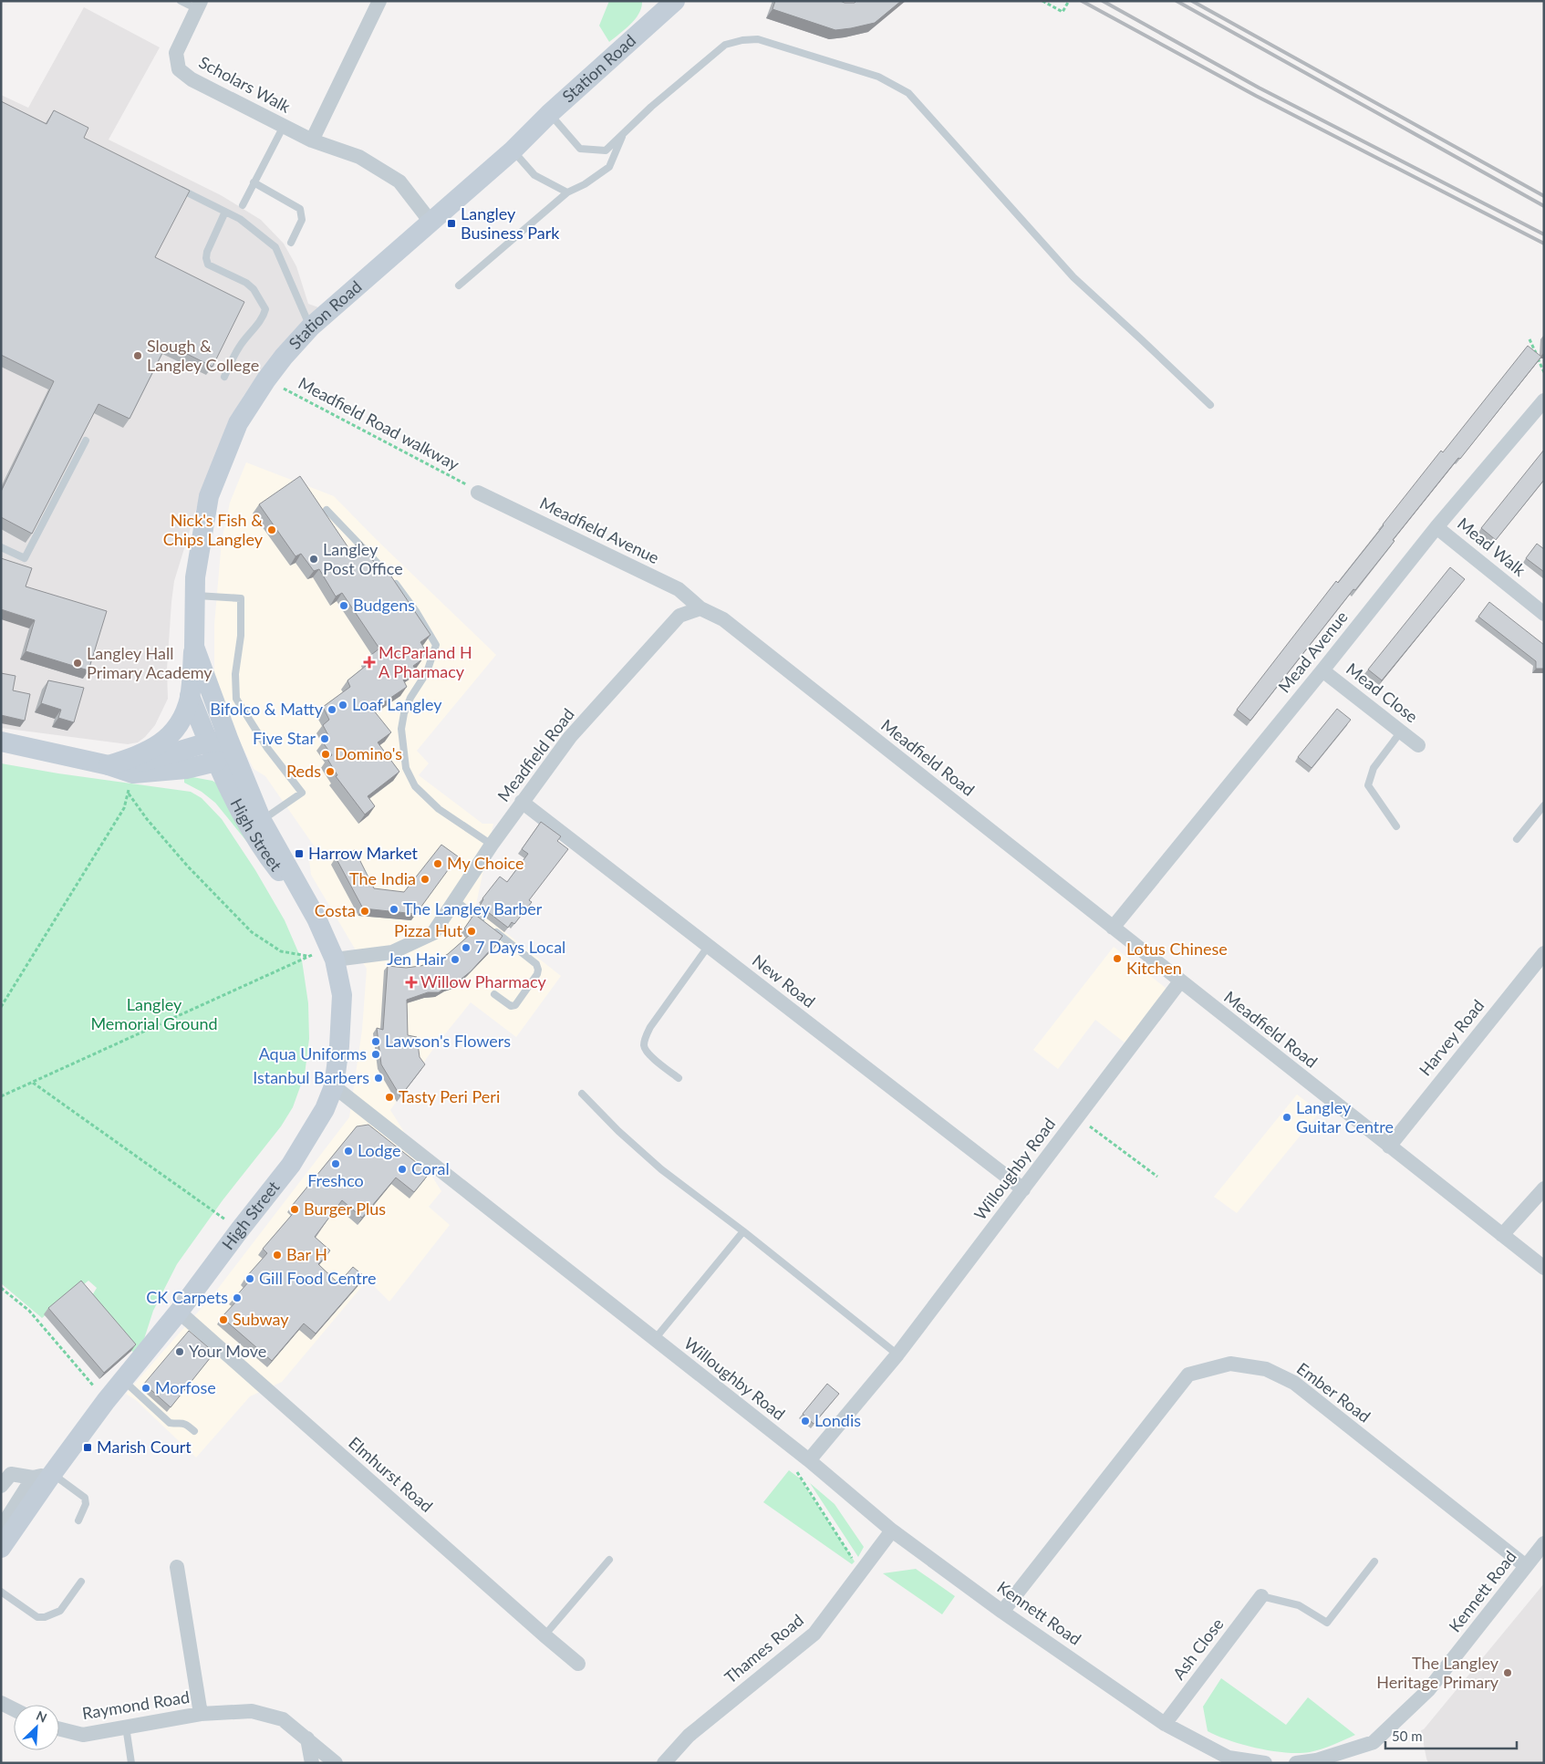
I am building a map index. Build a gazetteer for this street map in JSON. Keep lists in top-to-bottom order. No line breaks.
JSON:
{"streets":{"main road":["Station Road","High Street"],"street":["Scholars Walk","Meadfield Avenue","Mead Walk","Mead Avenue","Mead Close","Meadfield Road","New Road","Harvey Road","Willoughby Road","Ember Road","Elmhurst Road","Kennett Road","Thames Road","Ash Close","Raymond Road"],"path":["Meadfield Road walkway"]},"crossings":[["Station Road","Scholars Walk"],["Station Road","Meadfield Road walkway"],["Station Road","High Street"],["Meadfield Road walkway","Meadfield Avenue"],["Meadfield Avenue","Meadfield Road"],["Mead Walk","Mead Avenue"],["Mead Avenue","Mead Close"],["Mead Avenue","Meadfield Road"],["Meadfield Road","High Street"],["Meadfield Road","New Road"],["Meadfield Road","Harvey Road"],["Meadfield Road","Willoughby Road"],["High Street","Willoughby Road"],["High Street","Elmhurst Road"],["New Road","Willoughby Road"],["Willoughby Road","Kennett Road"],["Ember Road","Kennett Road"],["Kennett Road","Thames Road"],["Kennett Road","Ash Close"]],"parks":["Langley Memorial Ground"],"places":{"transit":["Langley Business Park","Harrow Market","Marish Court"],"other":["Slough & Langley College","Nick's Fish & Chips Langley","Langley Post Office","Budgens","Langley Hall Primary Academy","Loaf Langley","Bifolco & Matty","Five Star","Domino's","Reds","My Choice","The India","The Langley Barber","Costa","Pizza Hut","7 Days Local","Lotus Chinese Kitchen","Jen Hair","Lawson's Flowers","Aqua Uniforms","Istanbul Barbers","Tasty Peri Peri","Langley Guitar Centre","Lodge","Freshco","Coral","Burger Plus","Bar H","Gill Food Centre","CK Carpets","Subway","Your Move","Morfose","Londis","The Langley Heritage Primary"],"health":["McParland H A Pharmacy","Willow Pharmacy"]},"scale_bar":"50 m","north":"top right"}
